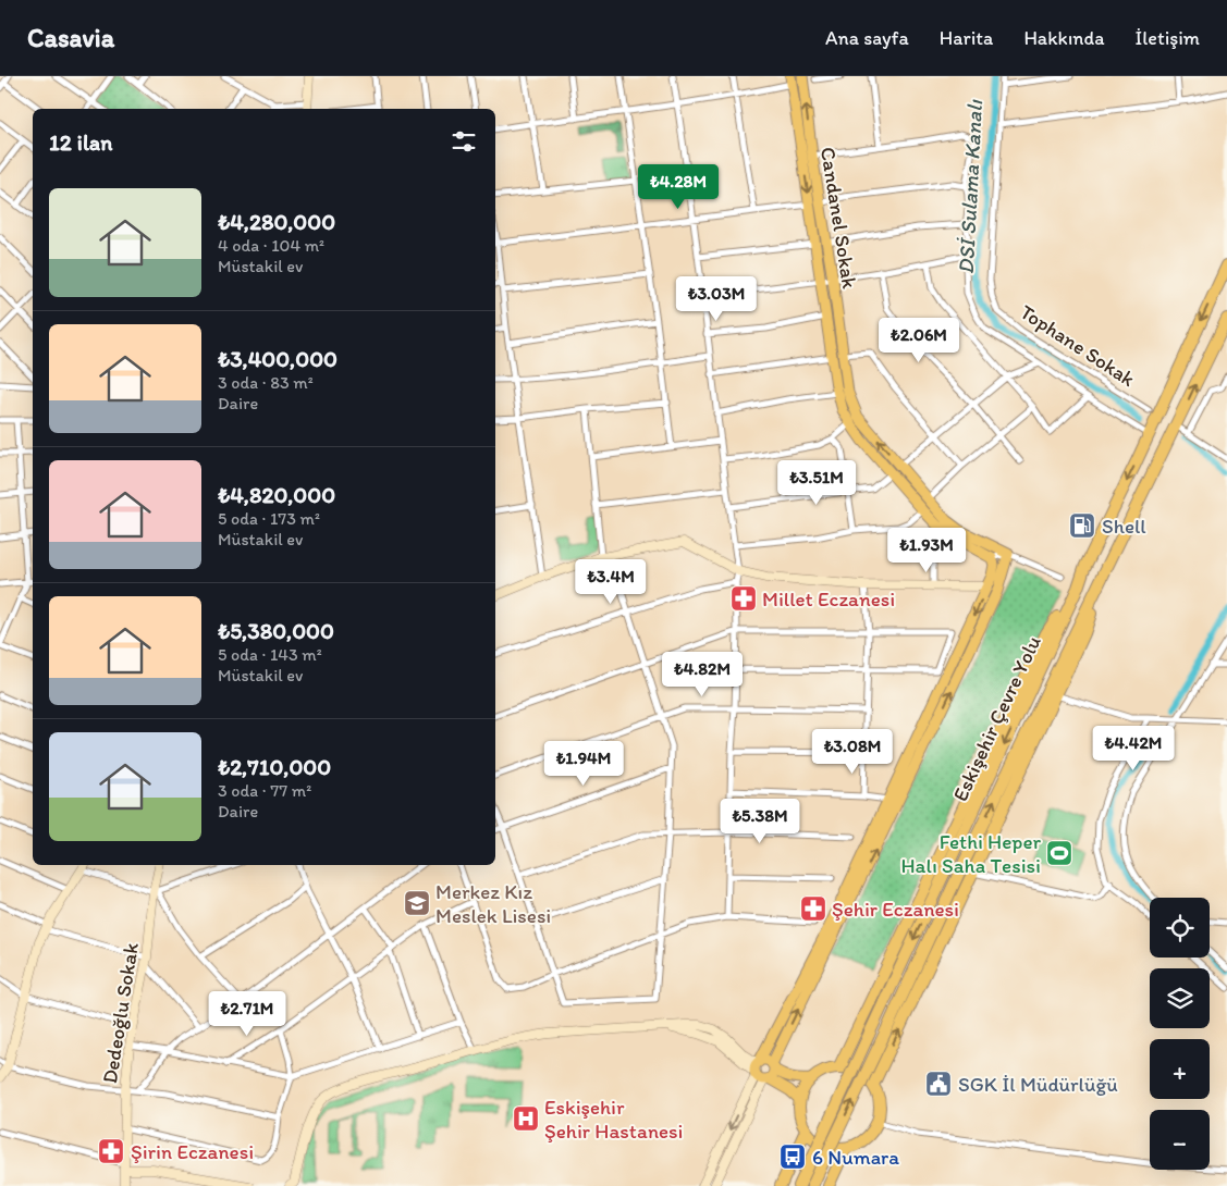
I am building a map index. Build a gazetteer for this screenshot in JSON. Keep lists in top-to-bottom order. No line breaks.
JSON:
{"streets":{"highway":["Eskişehir Çevre Yolu"],"main road":["Candanel Sokak"],"street":["Tophane Sokak","Dedeoğlu Sokak"]},"water":["DSİ Sulama Kanalı"],"places":{"fuel station":["Shell"],"pharmacy":["Millet Eczanesi","Şehir Eczanesi","Şirin Eczanesi"],"sports":["Fethi Heper Halı Saha Tesisi"],"school or university":["Merkez Kız Meslek Lisesi"],"public building":["SGK İl Müdürlüğü"],"hospital":["Eskişehir Şehir Hastanesi"],"bus stop":["6 Numara"]},"page":{"header":"Casavia","nav":["Ana sayfa","Harita","Hakkında","İletişim"],"heading":"12 ilan","price":["₺4.28M","₺3.03M","₺2.06M","₺3.51M","₺1.93M","₺3.4M","₺4.82M","₺4.42M","₺3.08M","₺1.94M","₺5.38M","₺2.71M"],"list":[{"name":"₺4,280,000","note":"4 oda · 104 m² · Müstakil ev"},{"name":"₺3,400,000","note":"3 oda · 83 m² · Daire"},{"name":"₺4,820,000","note":"5 oda · 173 m² · Müstakil ev"},{"name":"₺5,380,000","note":"5 oda · 143 m² · Müstakil ev"},{"name":"₺2,710,000","note":"3 oda · 77 m² · Daire"}],"map_buttons":["+","−"]}}
